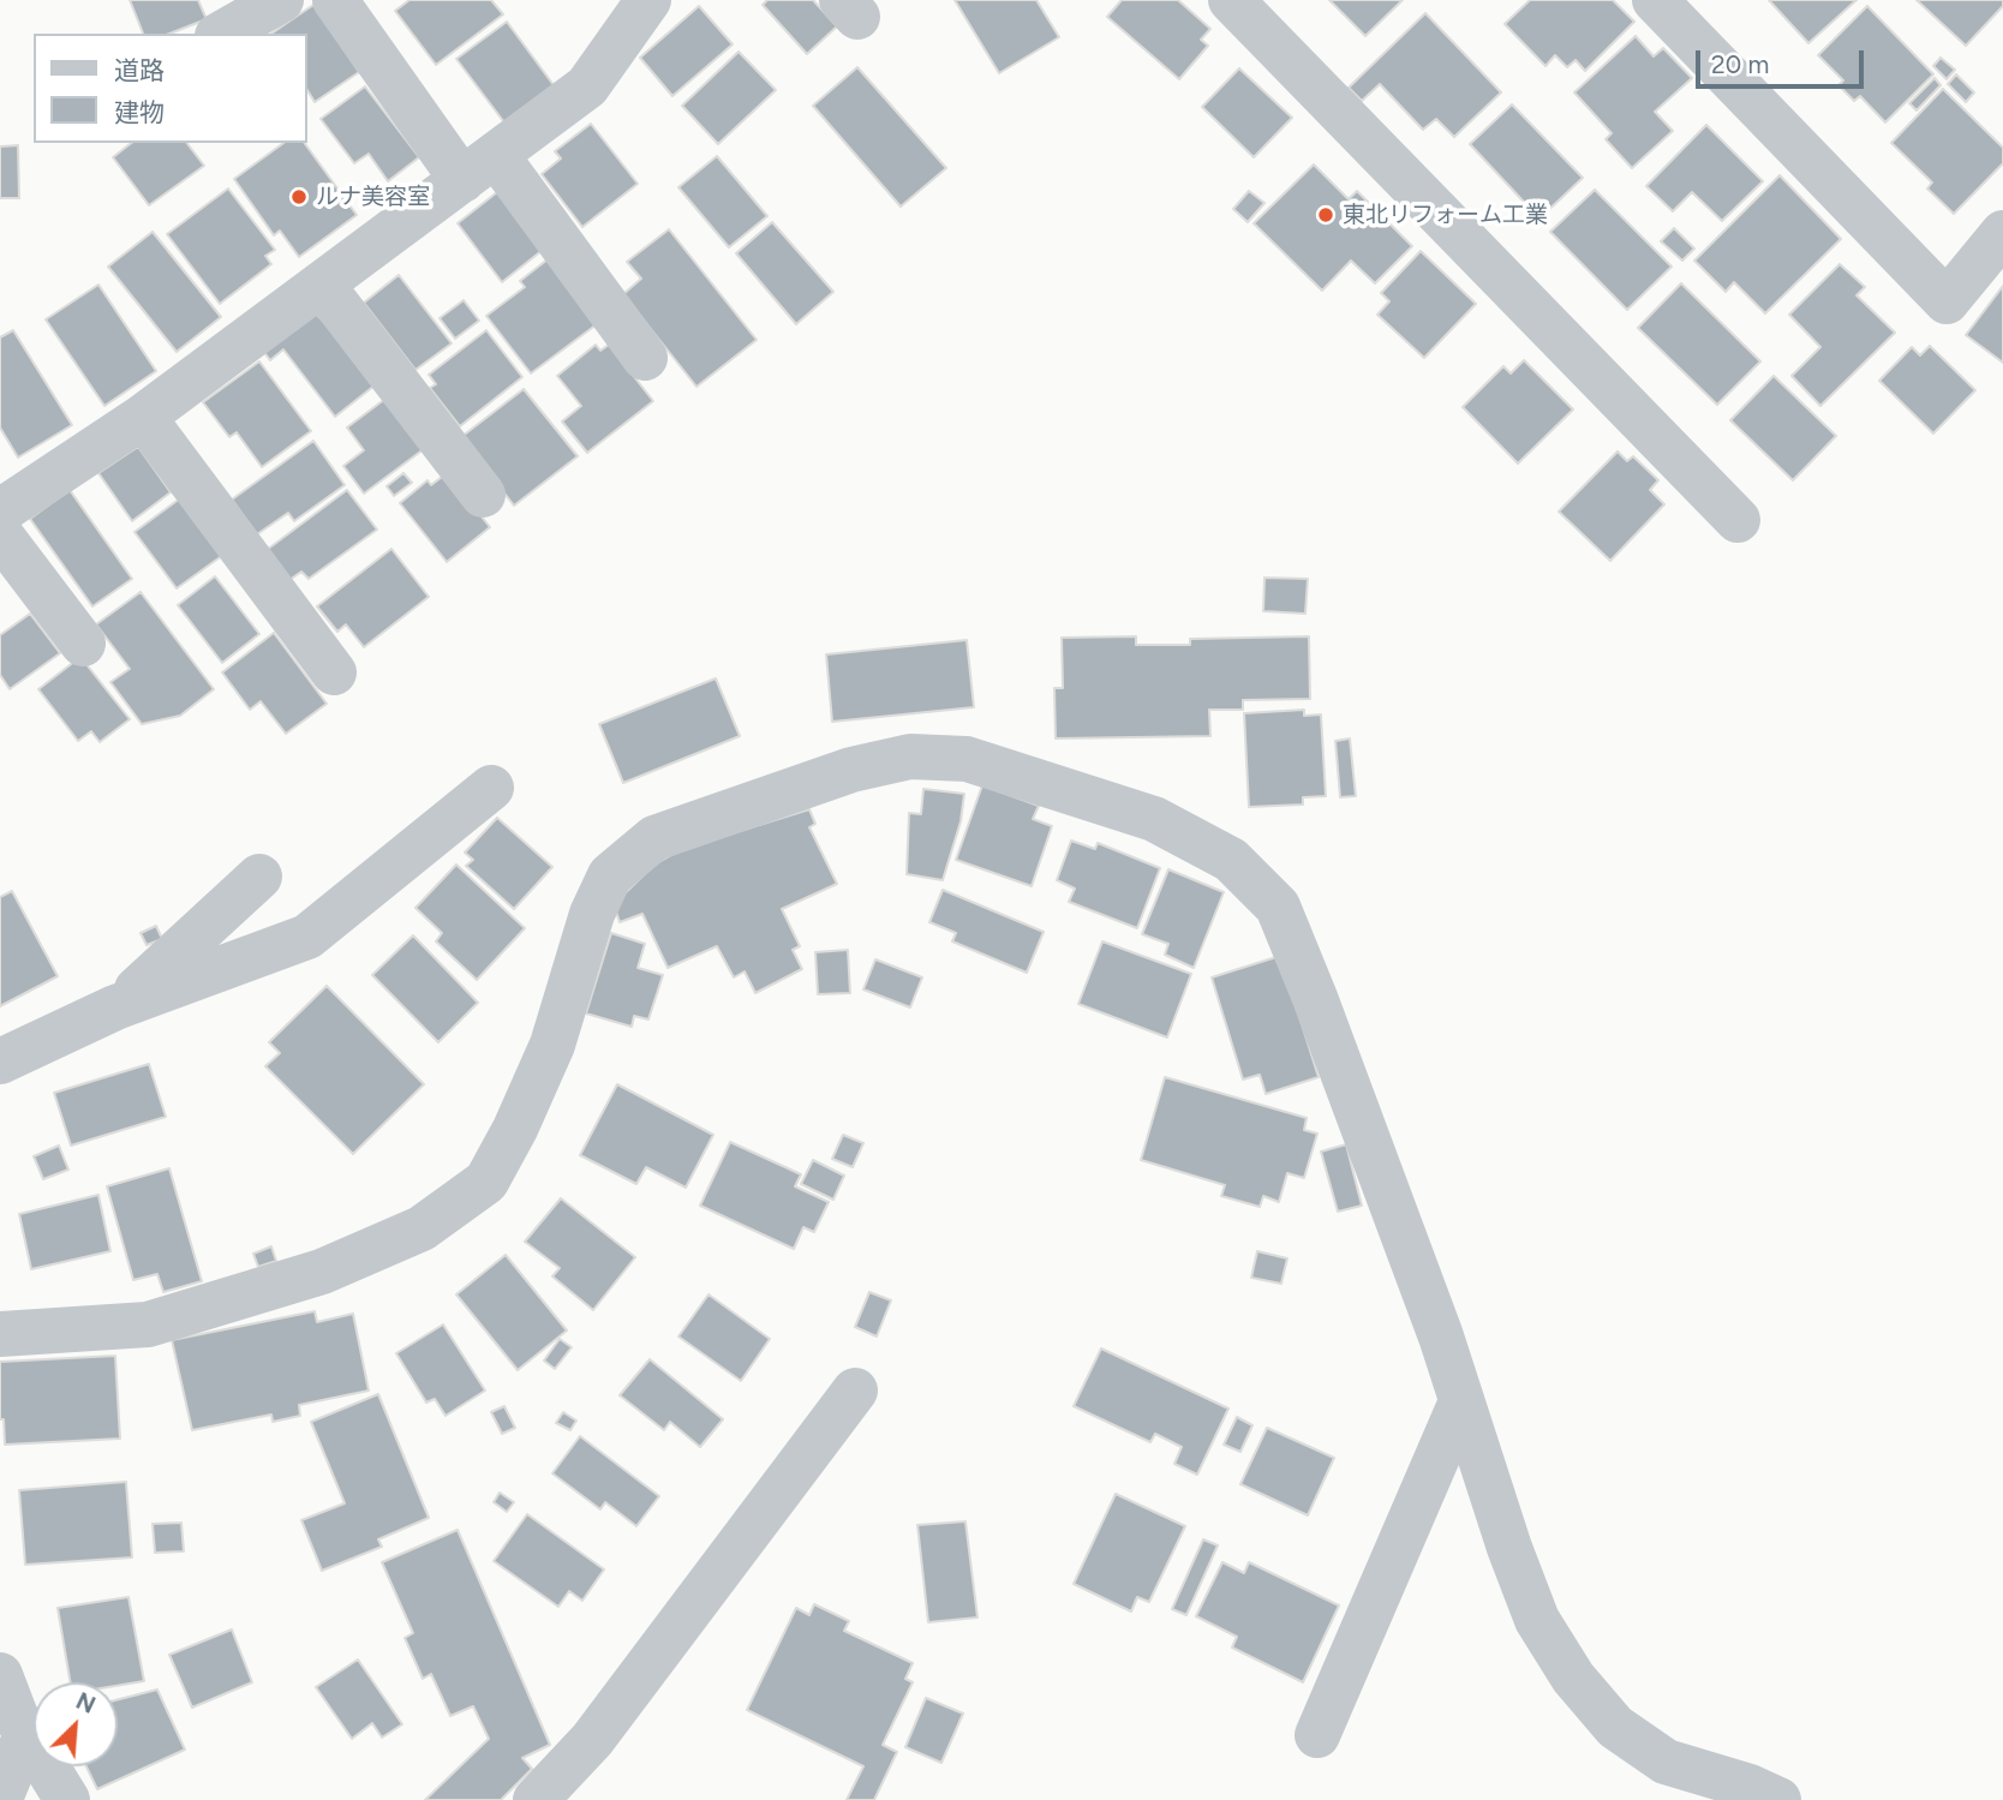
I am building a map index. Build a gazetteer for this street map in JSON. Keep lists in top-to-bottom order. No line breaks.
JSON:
{"places":["ルナ美容室","東北リフォーム工業"],"legend":["道路","建物"],"scale_bar":"20 m","north":"top right"}
